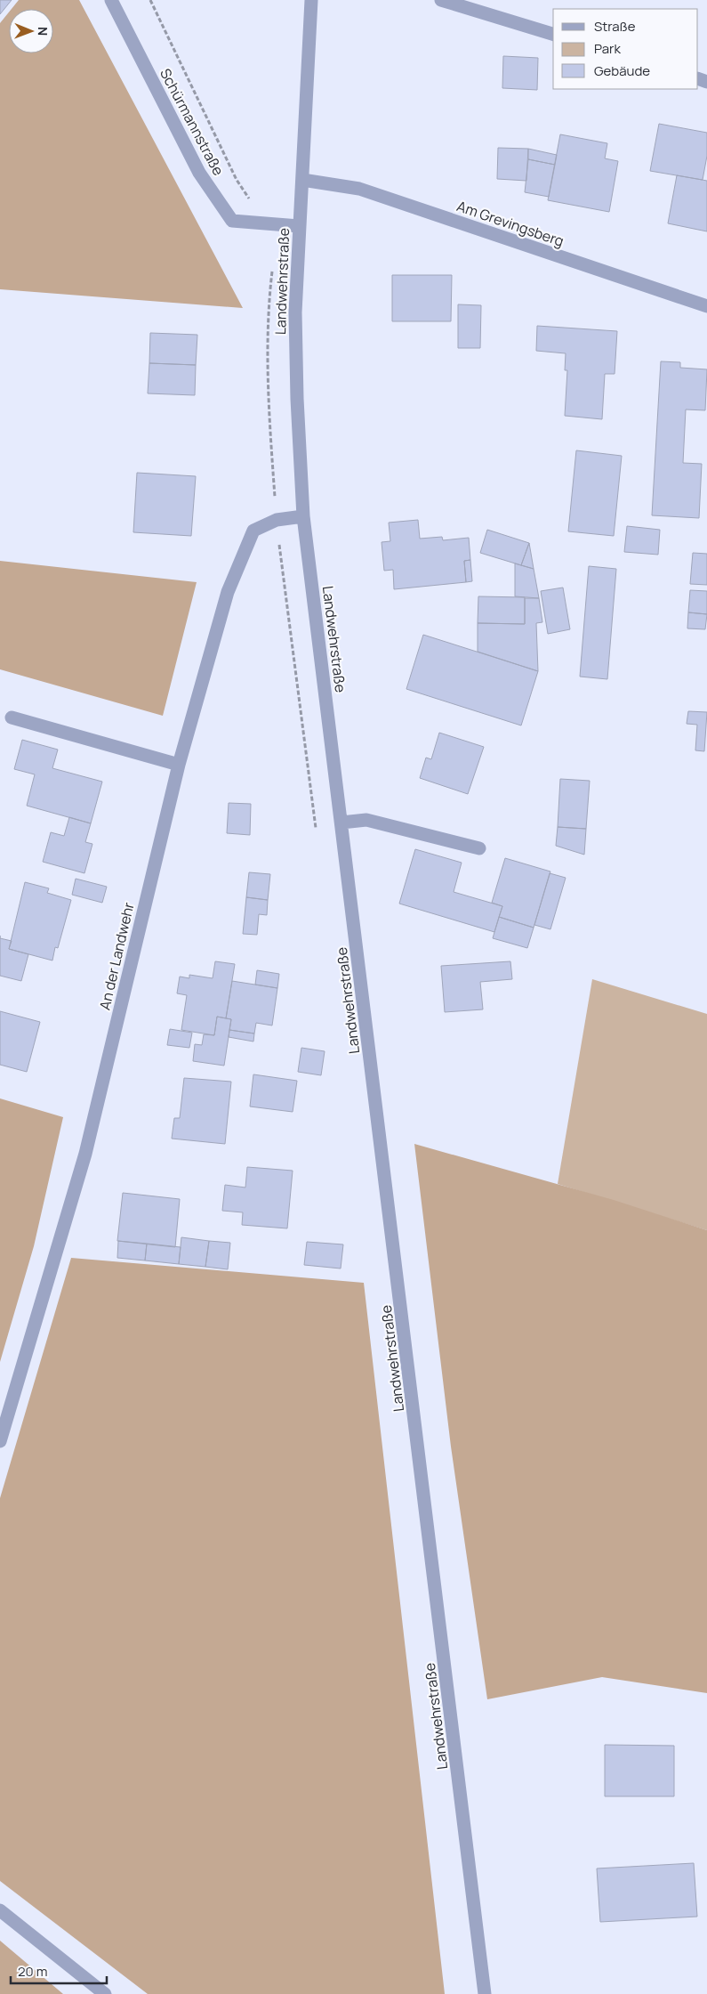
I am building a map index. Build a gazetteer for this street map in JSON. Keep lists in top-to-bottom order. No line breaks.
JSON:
{"streets":{"street":["Schürmannstraße","Am Grevingsberg","Landwehrstraße","An der Landwehr"]},"crossings":[["Schürmannstraße","Landwehrstraße"],["Am Grevingsberg","Landwehrstraße"],["Landwehrstraße","An der Landwehr"]],"legend":["Straße","Park","Gebäude"],"scale_bar":"20 m","north":"right"}
